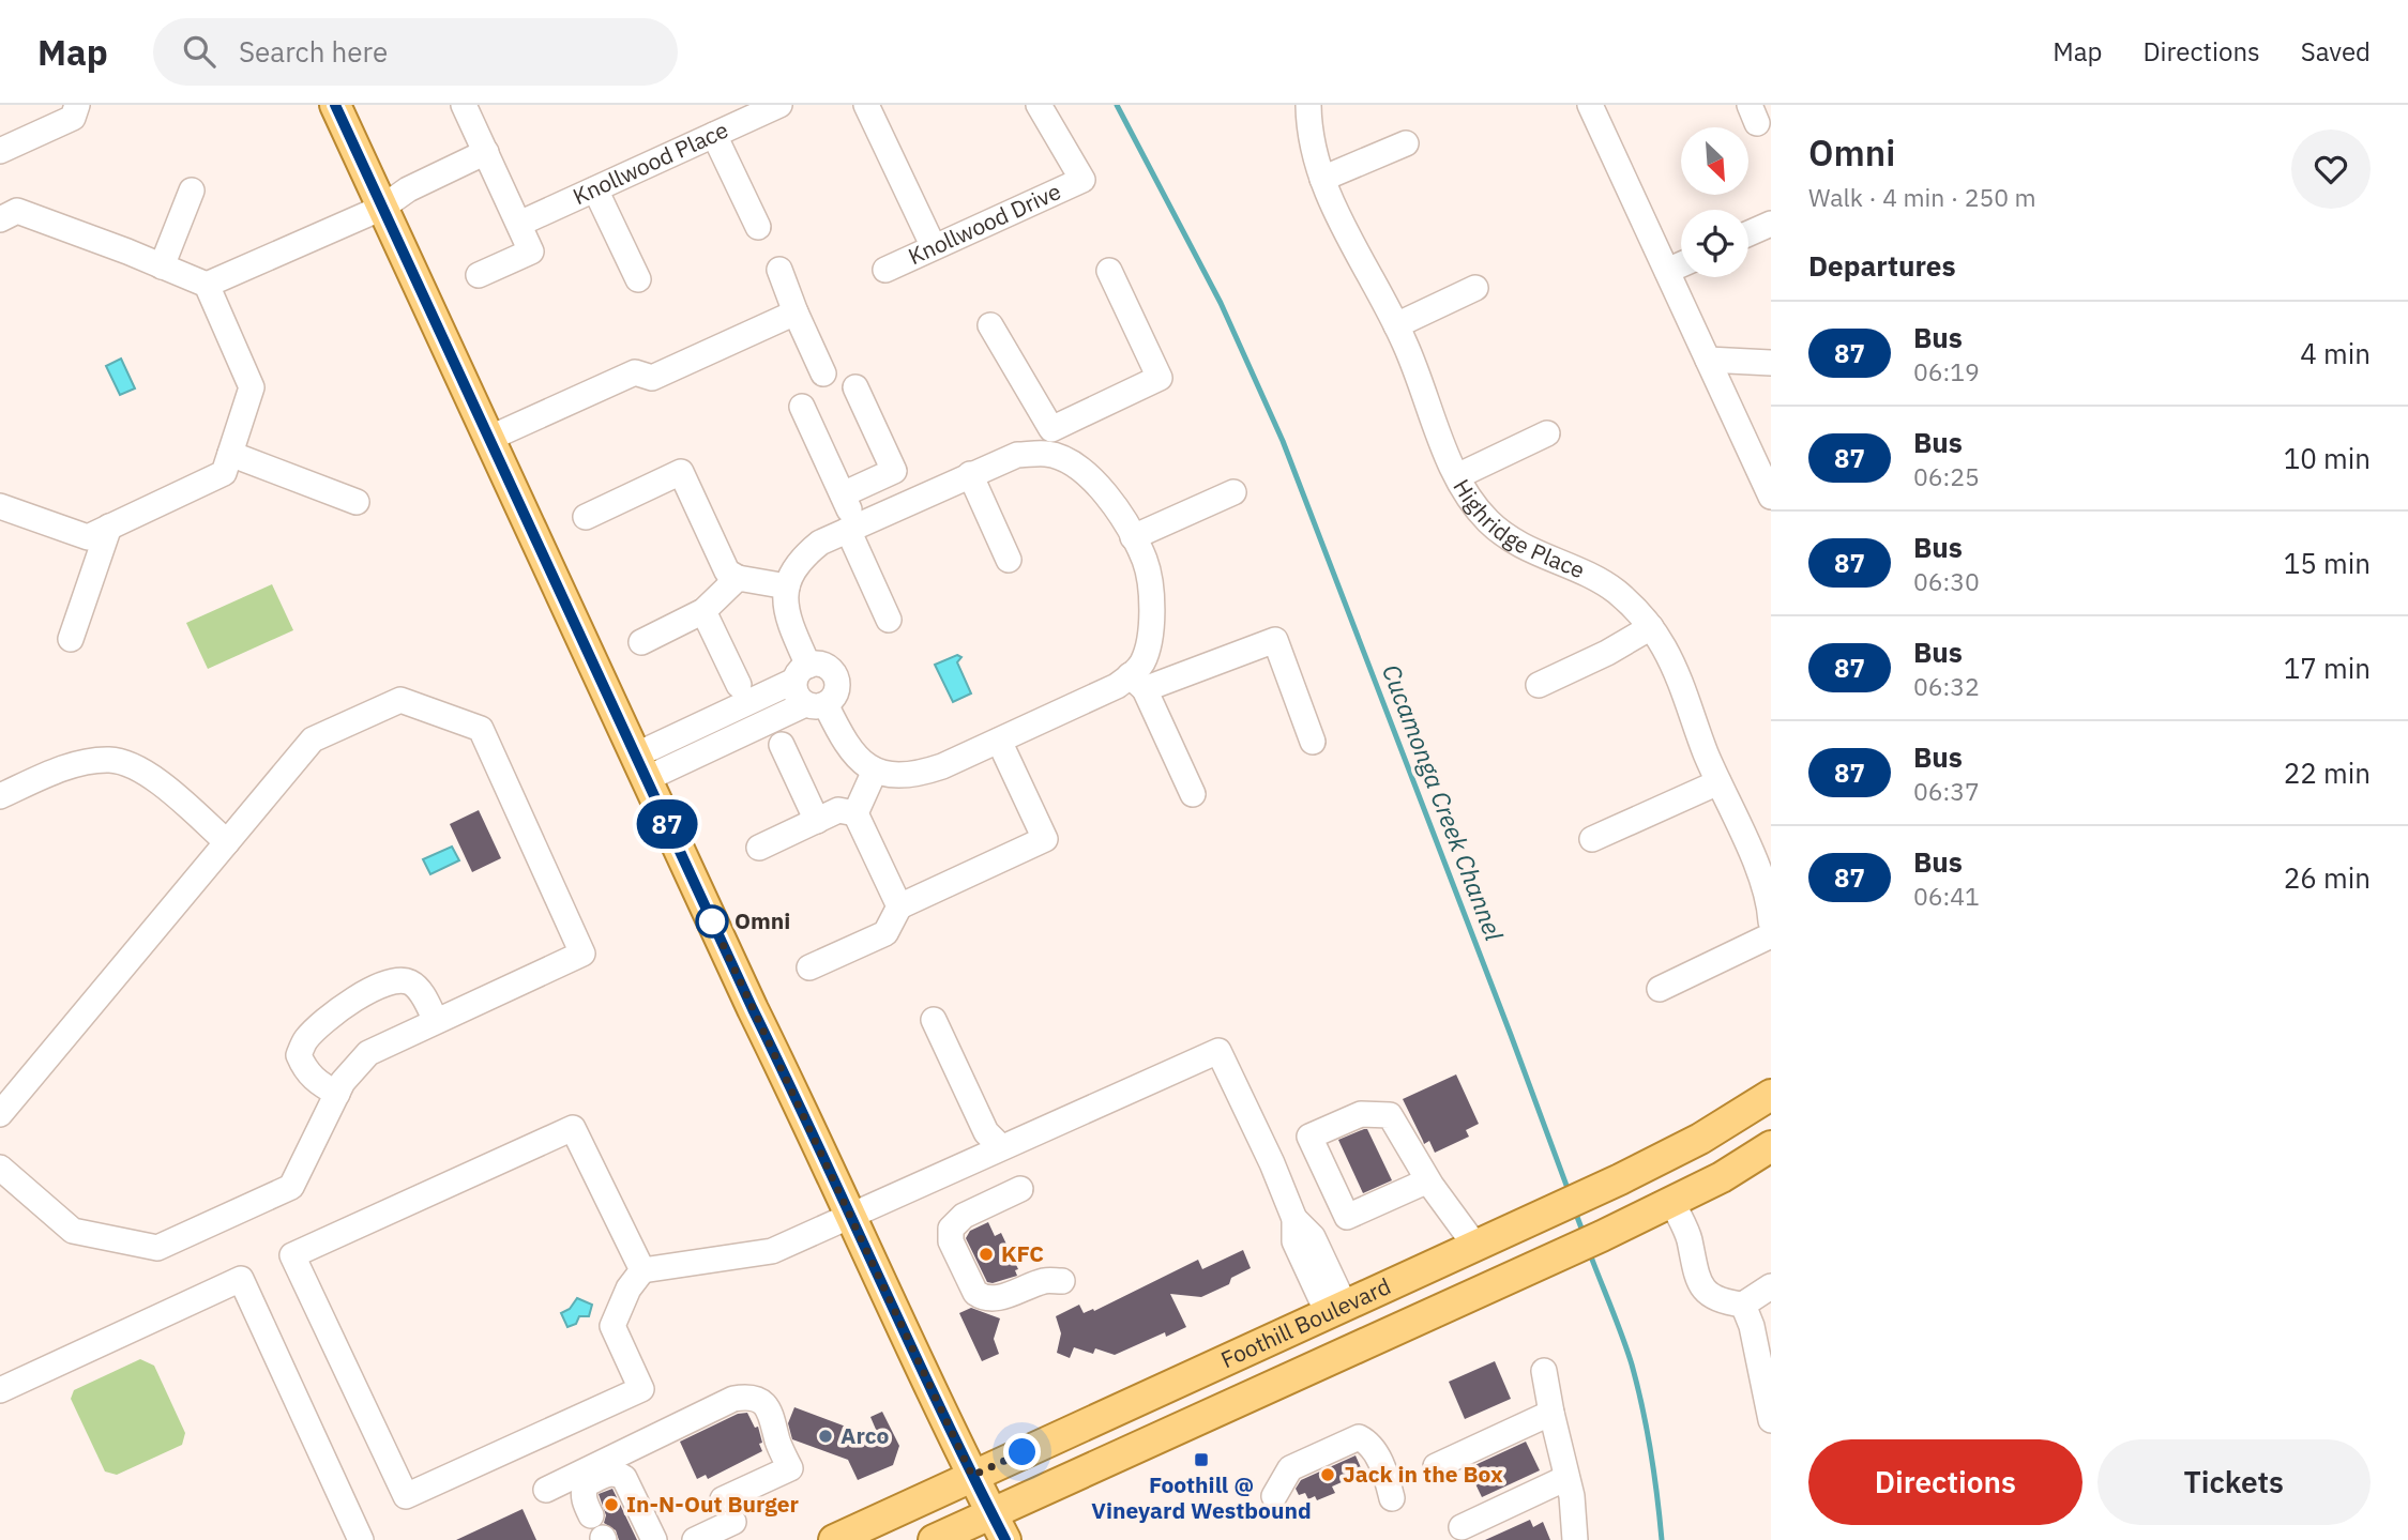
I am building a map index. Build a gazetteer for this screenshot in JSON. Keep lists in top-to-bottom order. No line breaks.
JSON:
{"streets":{"main road":["Foothill Boulevard"],"street":["Knollwood Place","Knollwood Drive","Highridge Place"]},"water":["Cucamonga Creek Channel"],"places":{"other":["Omni","KFC","Arco","Jack in the Box","In-N-Out Burger"],"transit":["Foothill @ Vineyard Westbound"]},"lines":["bus line 87"],"north":"bottom right","page":{"header":"Map","search":"Search here","nav":["Map","Directions","Saved"],"on_map":"87","heading":[["Omni","Walk · 4 min · 250 m"],"Departures"],"list":[{"mark":"87","name":"Bus","note":"06:19","value":"4 min"},{"mark":"87","name":"Bus","note":"06:25","value":"10 min"},{"mark":"87","name":"Bus","note":"06:30","value":"15 min"},{"mark":"87","name":"Bus","note":"06:32","value":"17 min"},{"mark":"87","name":"Bus","note":"06:37","value":"22 min"},{"mark":"87","name":"Bus","note":"06:41","value":"26 min"}],"buttons":["Directions","Tickets"]}}
